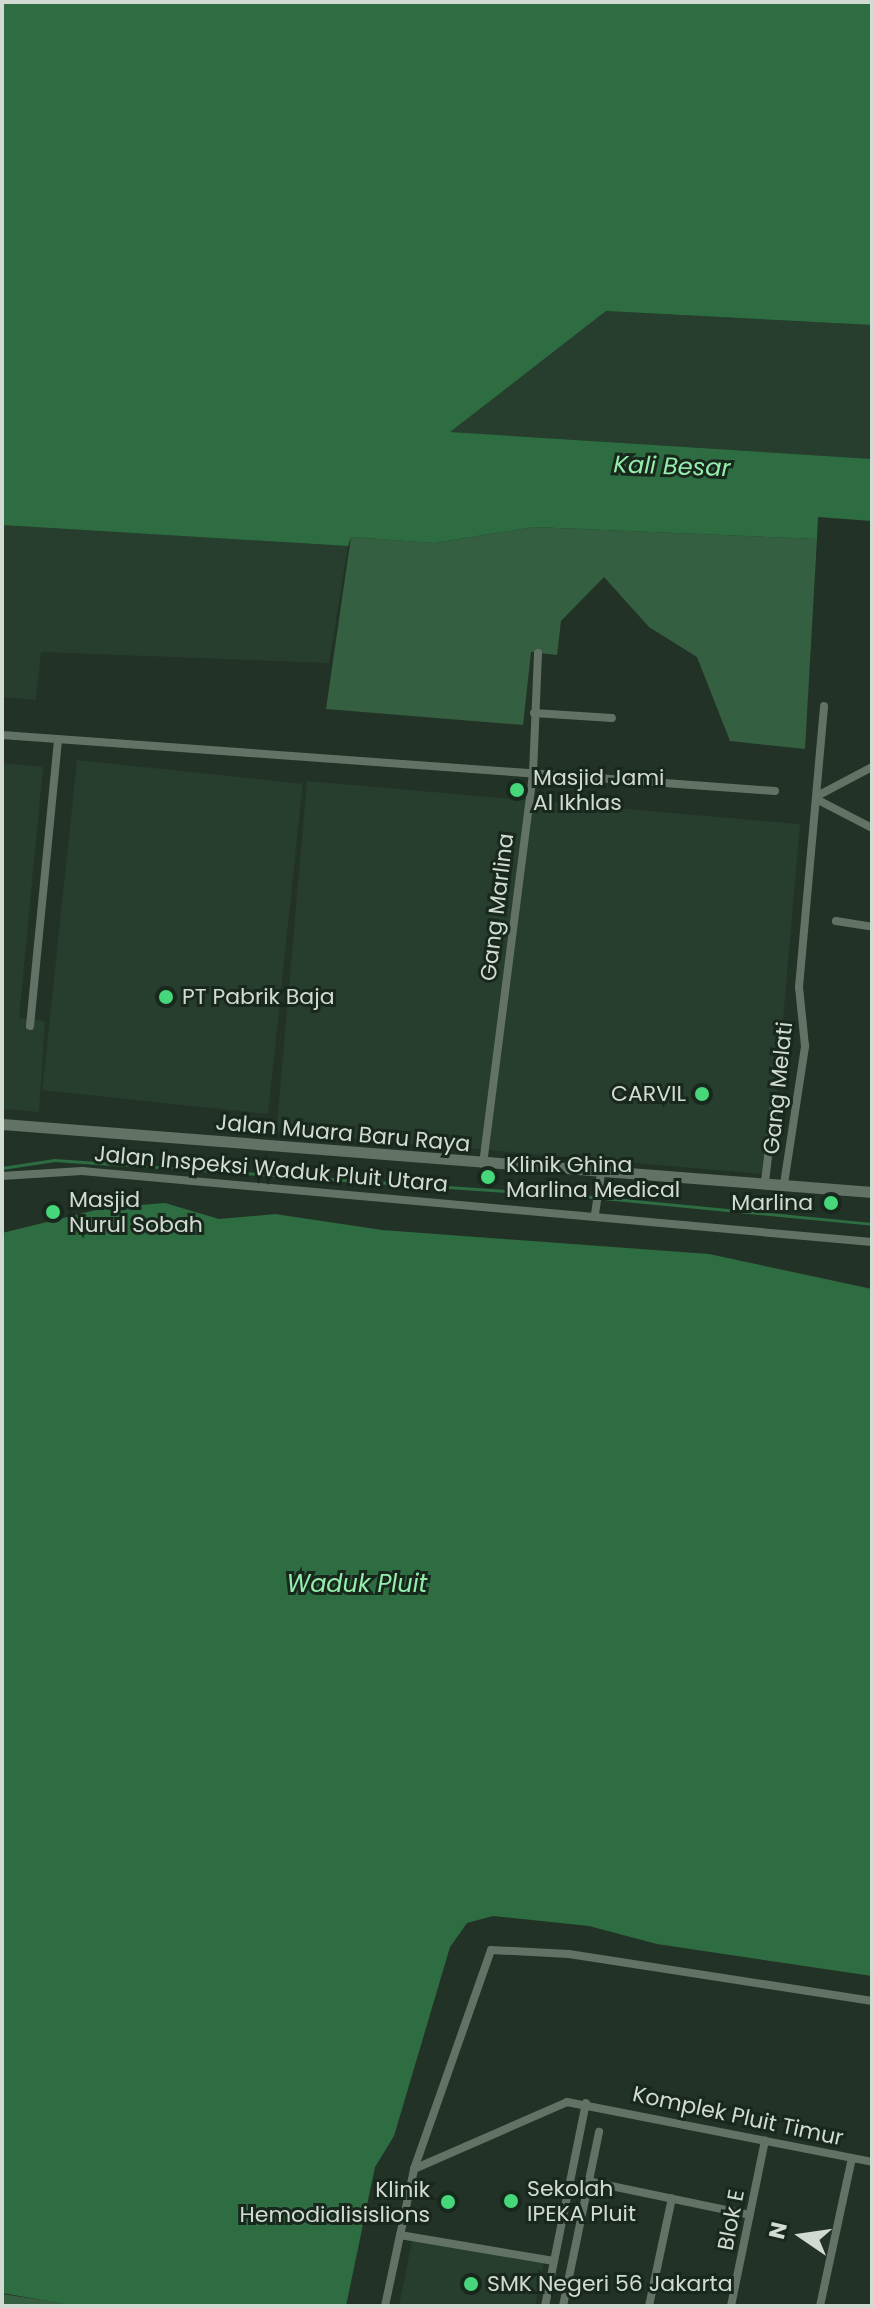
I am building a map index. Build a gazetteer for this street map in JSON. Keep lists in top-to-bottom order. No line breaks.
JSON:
{"streets":{"street":["Gang Marlina","Gang Melati","Jalan Muara Baru Raya","Jalan Inspeksi Waduk Pluit Utara","Komplek Pluit Timur","Blok E"]},"crossings":[["Gang Marlina","Jalan Muara Baru Raya"],["Gang Melati","Jalan Muara Baru Raya"],["Komplek Pluit Timur","Blok E"]],"water":["Kali Besar","Waduk Pluit"],"places":["Masjid Jami Al Ikhlas","PT Pabrik Baja","CARVIL","Klinik Ghina Marlina Medical","Marlina","Masjid Nurul Sobah","Sekolah IPEKA Pluit","Klinik Hemodialisislions","SMK Negeri 56 Jakarta"],"north":"left"}
